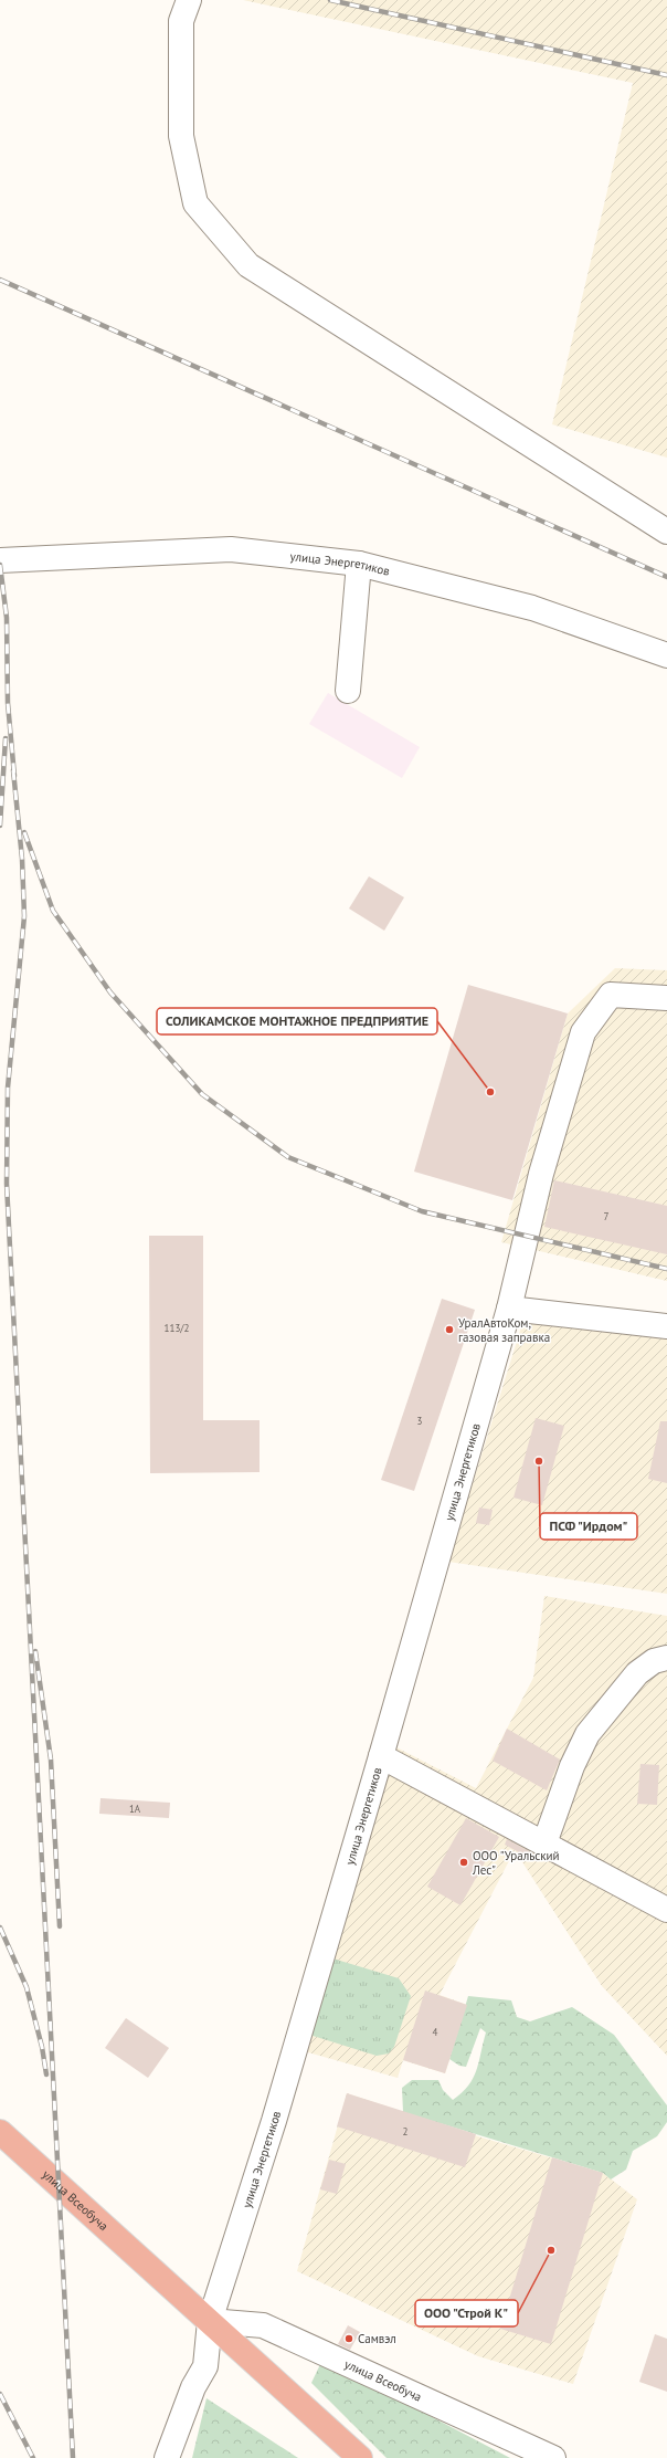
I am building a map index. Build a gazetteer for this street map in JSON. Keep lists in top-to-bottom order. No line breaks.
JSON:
{"streets":{"main road":["улица Всеобуча"],"street":["улица Энергетиков"]},"crossings":[["улица Энергетиков","улица Всеобуча"]],"places":["СОЛИКАМСКОЕ МОНТАЖНОЕ ПРЕДПРИЯТИЕ","УралАвтоКом, газовая заправка","ПСФ \"Ирдом\"","ООО \"Уральский Лес\"","ООО \"Строй К\"","Самвэл"],"house_numbers":["7","113/2","3","1А","4","2"]}
